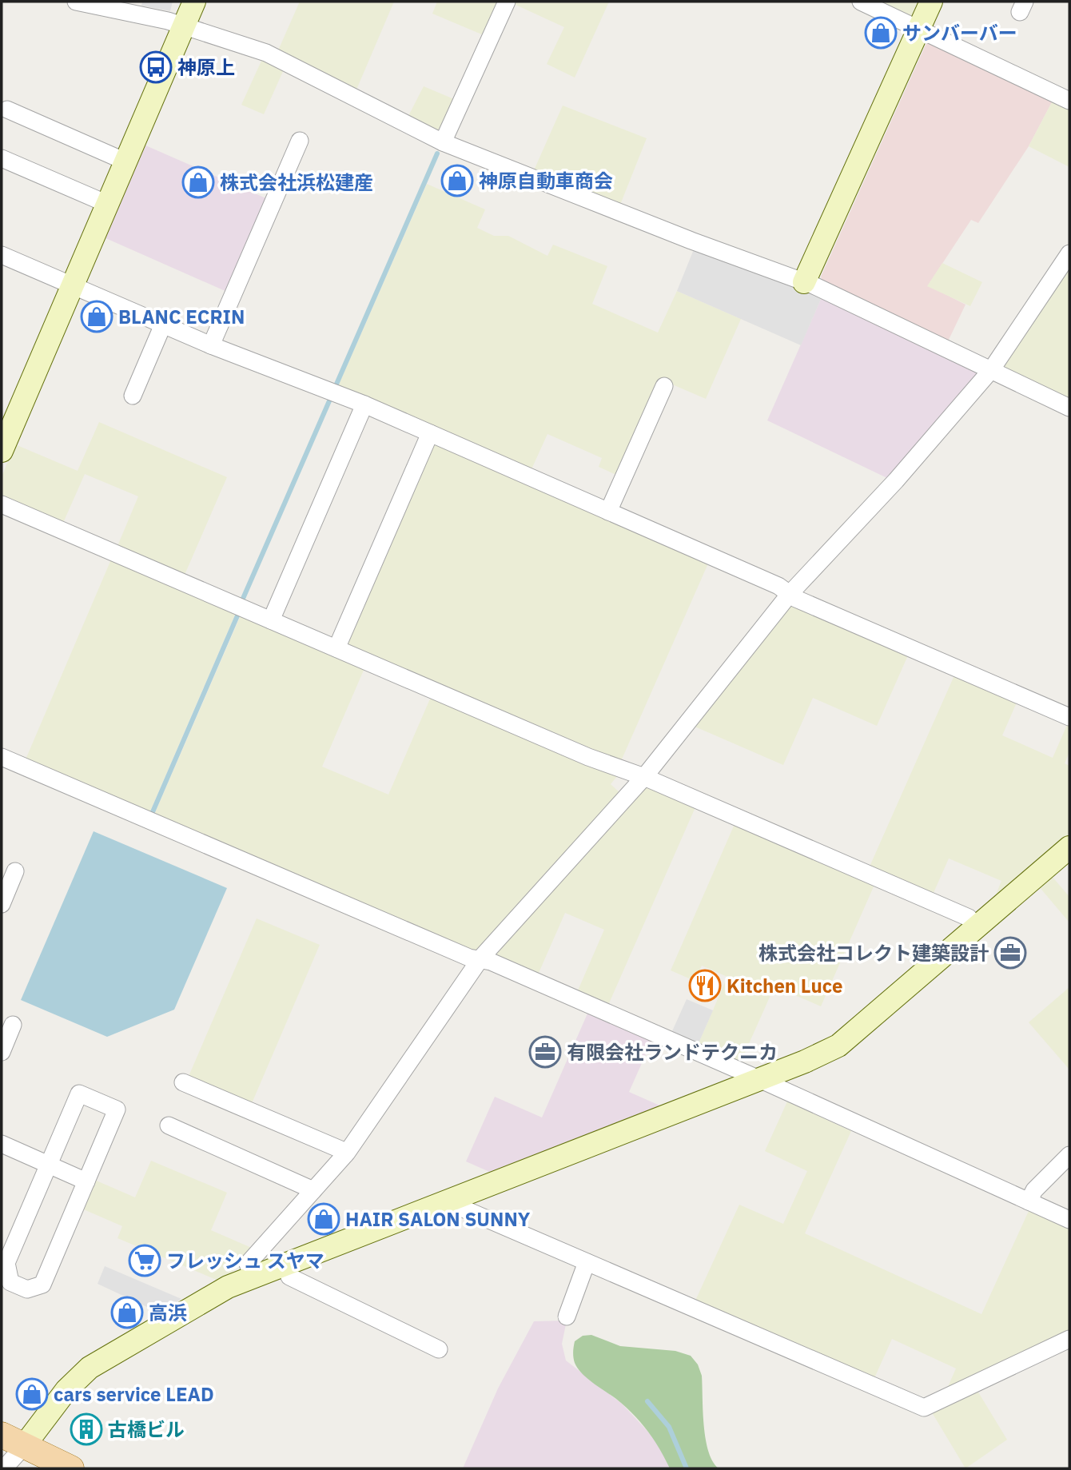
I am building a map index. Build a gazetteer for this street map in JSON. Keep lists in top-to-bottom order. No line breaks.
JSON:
{"places":{"shop":["サンバーバー","神原自動車商会","株式会社浜松建産","BLANC ECRIN","HAIR SALON SUNNY","高浜","cars service LEAD"],"bus stop":["神原上"],"office":["株式会社コレクト建築設計","有限会社ランドテクニカ"],"restaurant":["Kitchen Luce"],"supermarket":["フレッシュ スヤマ"],"building":["古橋ビル"]}}
